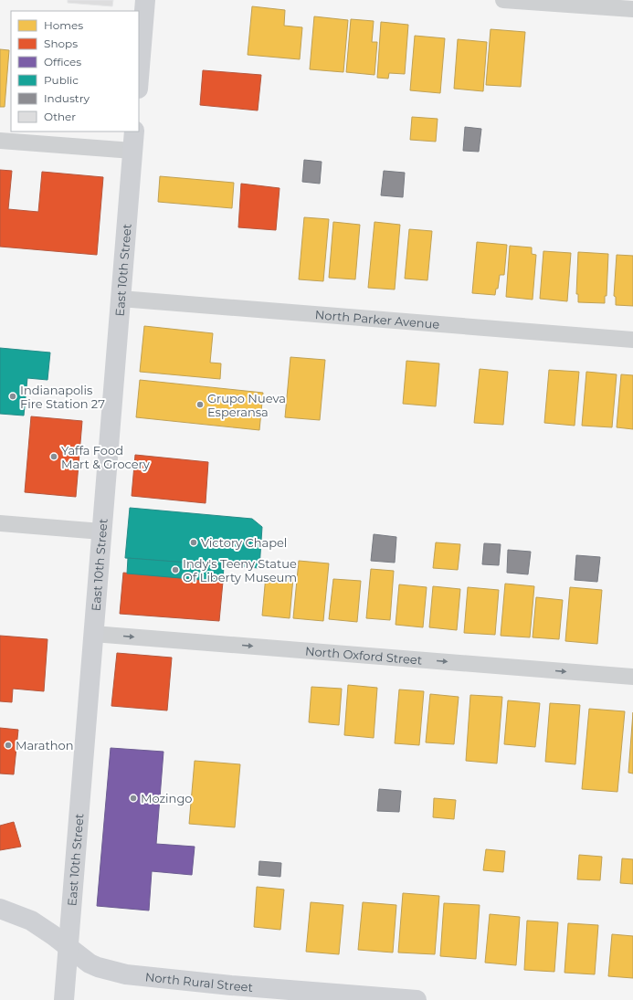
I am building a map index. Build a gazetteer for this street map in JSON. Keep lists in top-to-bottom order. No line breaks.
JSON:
{"streets":{"main road":["East 10th Street","North Rural Street"],"street":["North Parker Avenue","North Oxford Street"]},"crossings":[["East 10th Street","North Parker Avenue"],["East 10th Street","North Oxford Street"],["East 10th Street","North Rural Street"]],"one_way":["North Oxford Street"],"places":["Indianapolis Fire Station 27","Grupo Nueva Esperansa","Yaffa Food Mart & Grocery","Victory Chapel","Indy's Teeny Statue Of Liberty Museum","Marathon","Mozingo"],"legend":["Homes","Shops","Offices","Public","Industry","Other"]}
